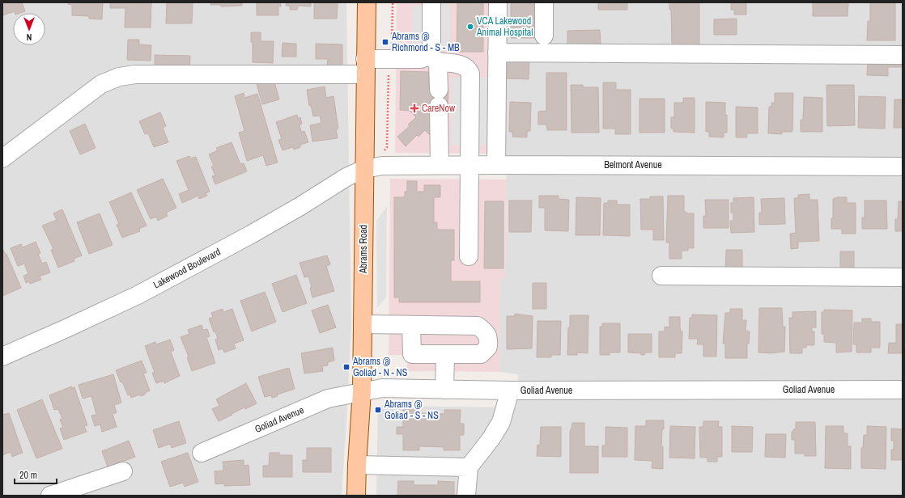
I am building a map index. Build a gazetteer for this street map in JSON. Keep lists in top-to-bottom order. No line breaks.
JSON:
{"streets":{"main road":["Abrams Road"],"street":["Belmont Avenue","Lakewood Boulevard","Goliad Avenue"]},"crossings":[["Belmont Avenue","Abrams Road"],["Belmont Avenue","Lakewood Boulevard"],["Abrams Road","Lakewood Boulevard"],["Abrams Road","Goliad Avenue"]],"places":{"other":["VCA Lakewood Animal Hospital"],"transit":["Abrams @ Richmond - S - MB","Abrams @ Goliad - N - NS","Abrams @ Goliad - S - NS"],"health":["CareNow"]},"scale_bar":"20 m","north":"bottom"}
